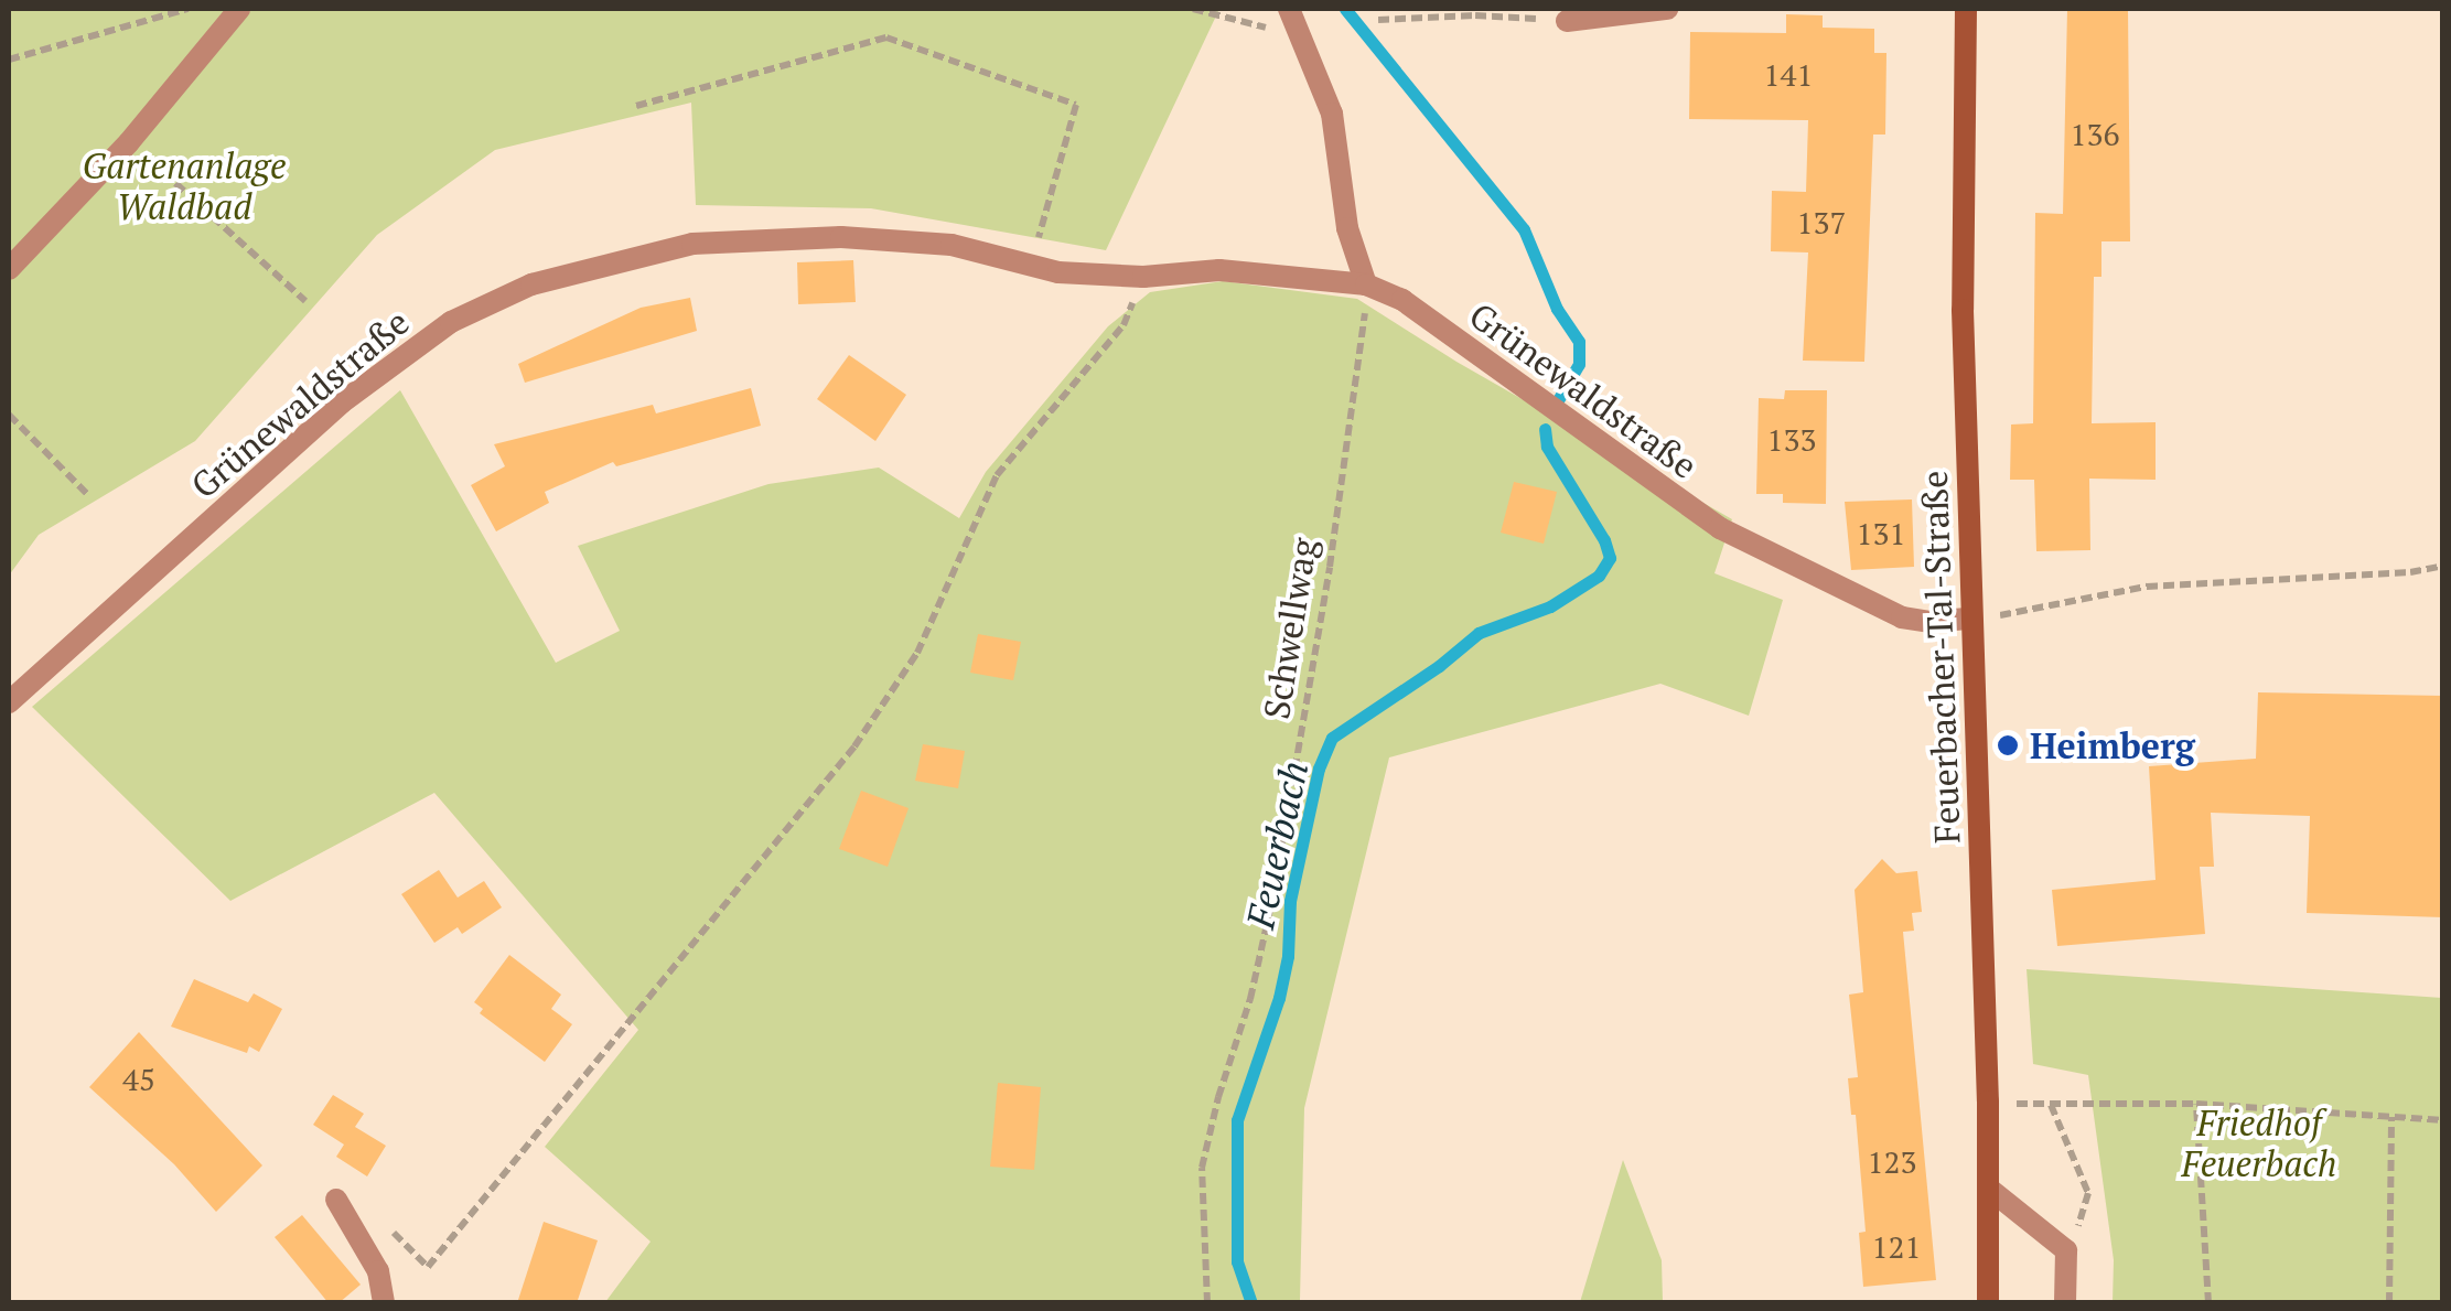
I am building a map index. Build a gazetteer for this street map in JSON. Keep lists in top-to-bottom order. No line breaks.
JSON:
{"streets":{"main road":["Feuerbacher-Tal-Straße"],"street":["Grünewaldstraße"],"path":["Schwellwag"]},"crossings":[["Grünewaldstraße","Schwellwag"],["Grünewaldstraße","Feuerbacher-Tal-Straße"]],"water":["Feuerbach"],"parks":["Gartenanlage Waldbad","Friedhof Feuerbach"],"places":["Heimberg"],"house_numbers":["141","136","137","133","131","45","123","121"]}
